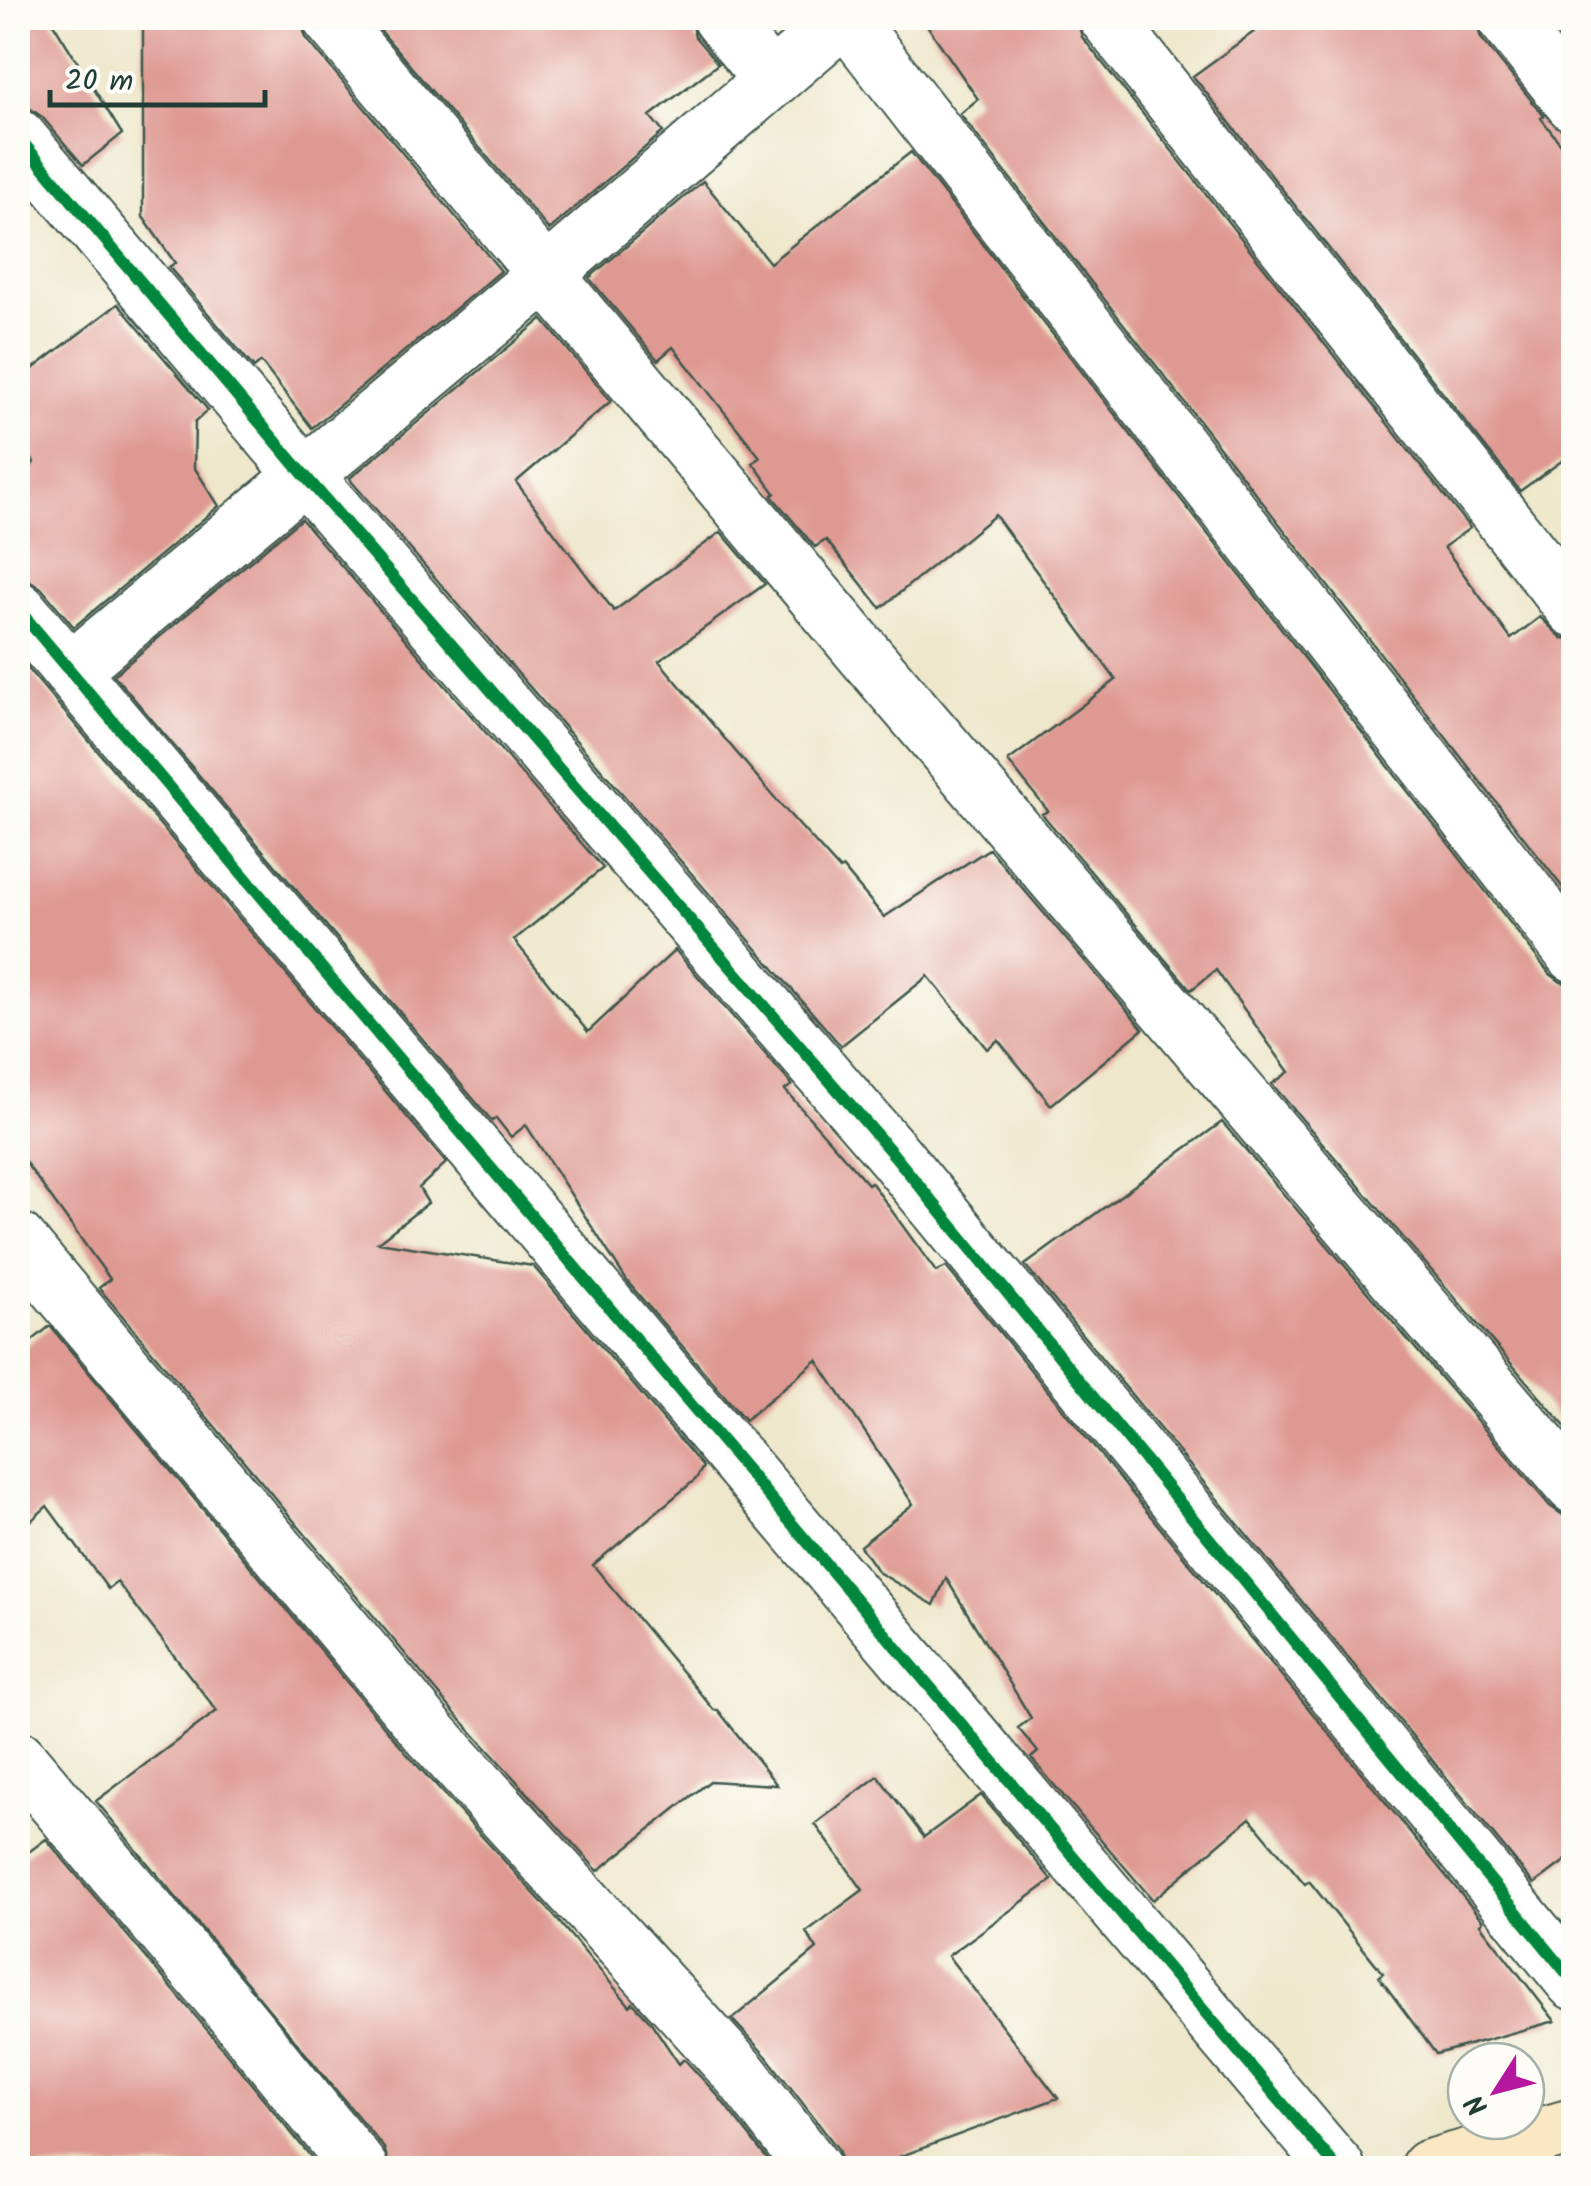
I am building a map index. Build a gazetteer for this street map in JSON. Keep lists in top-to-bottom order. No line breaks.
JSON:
{"scale_bar":"20 m","north":"bottom left"}
